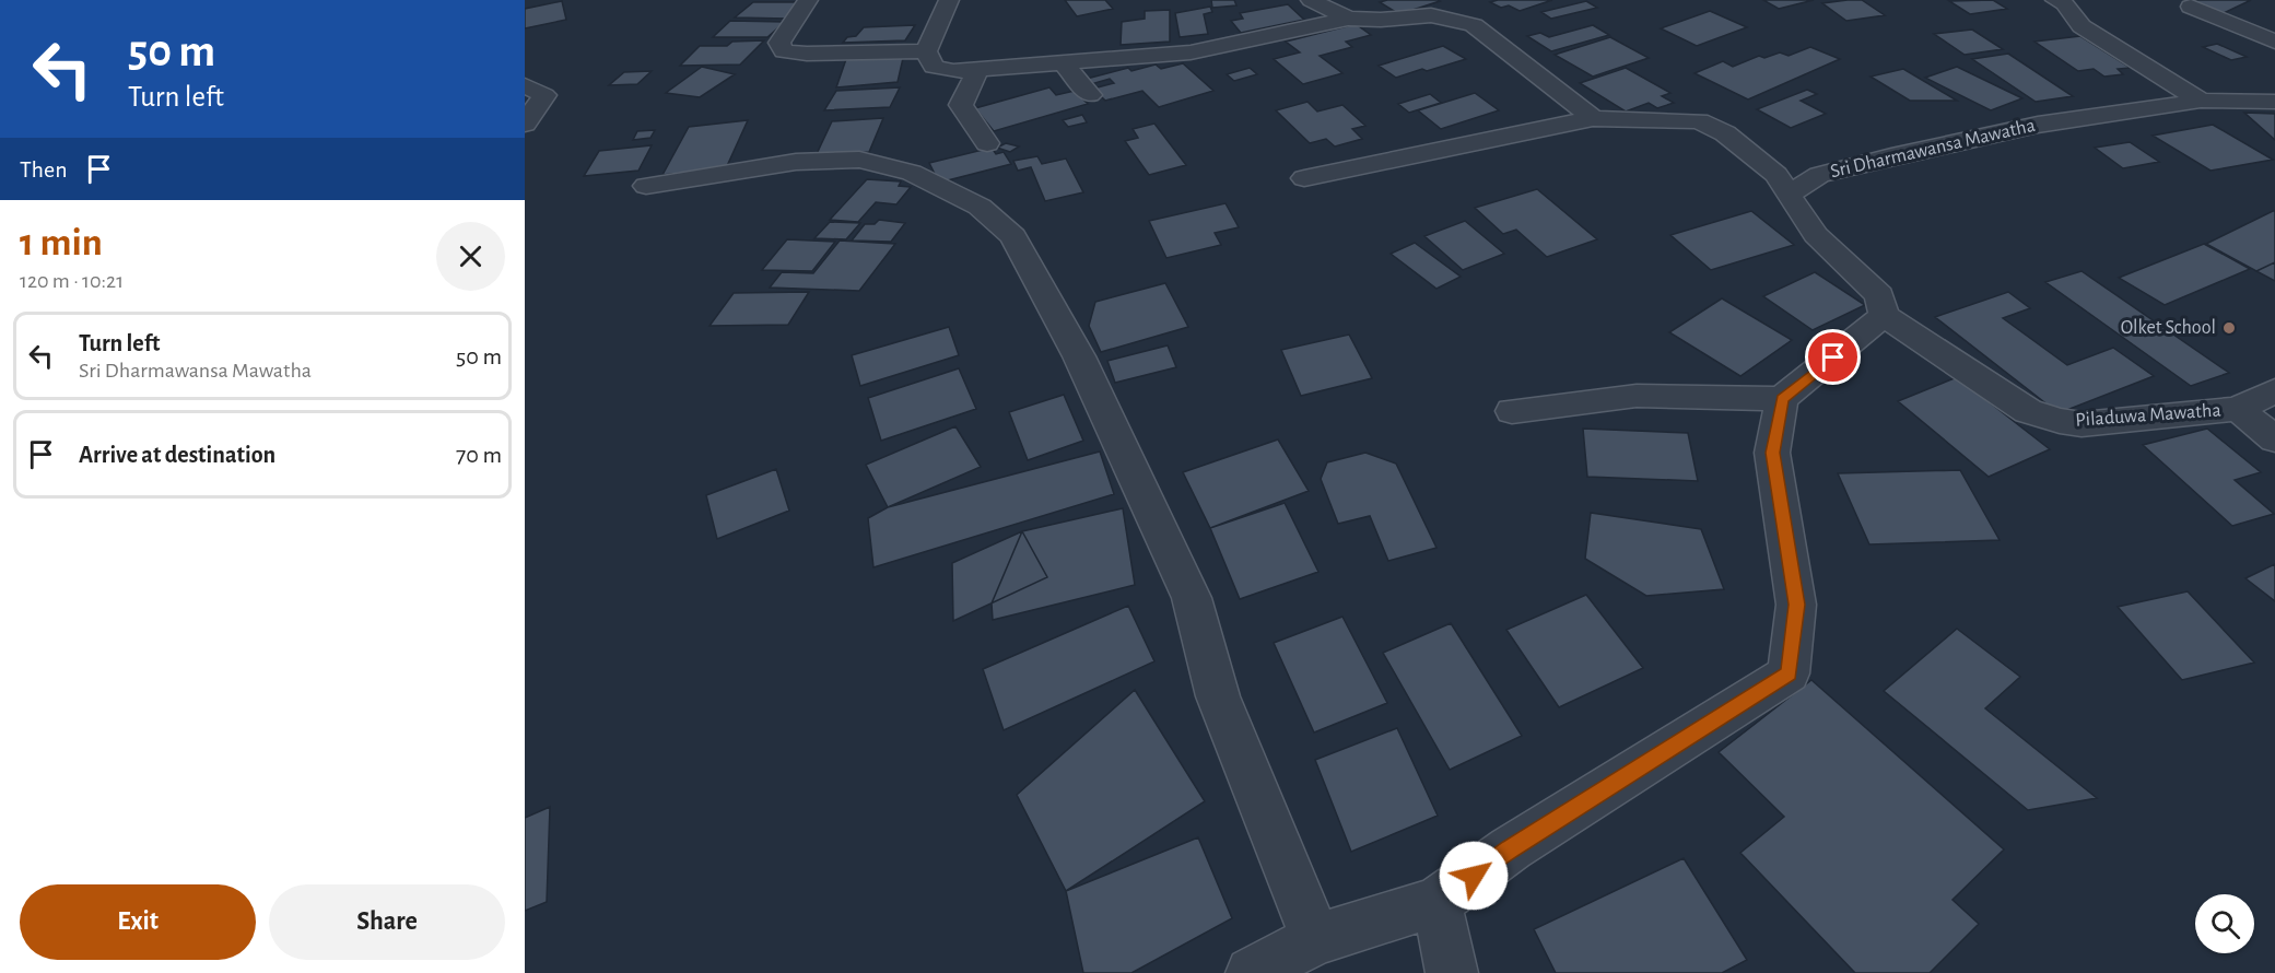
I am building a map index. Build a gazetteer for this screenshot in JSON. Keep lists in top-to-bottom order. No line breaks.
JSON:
{"streets":{"street":["Sri Dharmawansa Mawatha","Piladuwa Mawatha"]},"places":["Olket School"],"page":{"turn":["50 m","Turn left"],"then":"Then","heading":["1 min","120 m · 10:21"],"list":[{"name":"Turn left","note":"Sri Dharmawansa Mawatha","value":"50 m"},{"name":"Arrive at destination","value":"70 m"}],"buttons":["Exit","Share"]}}
